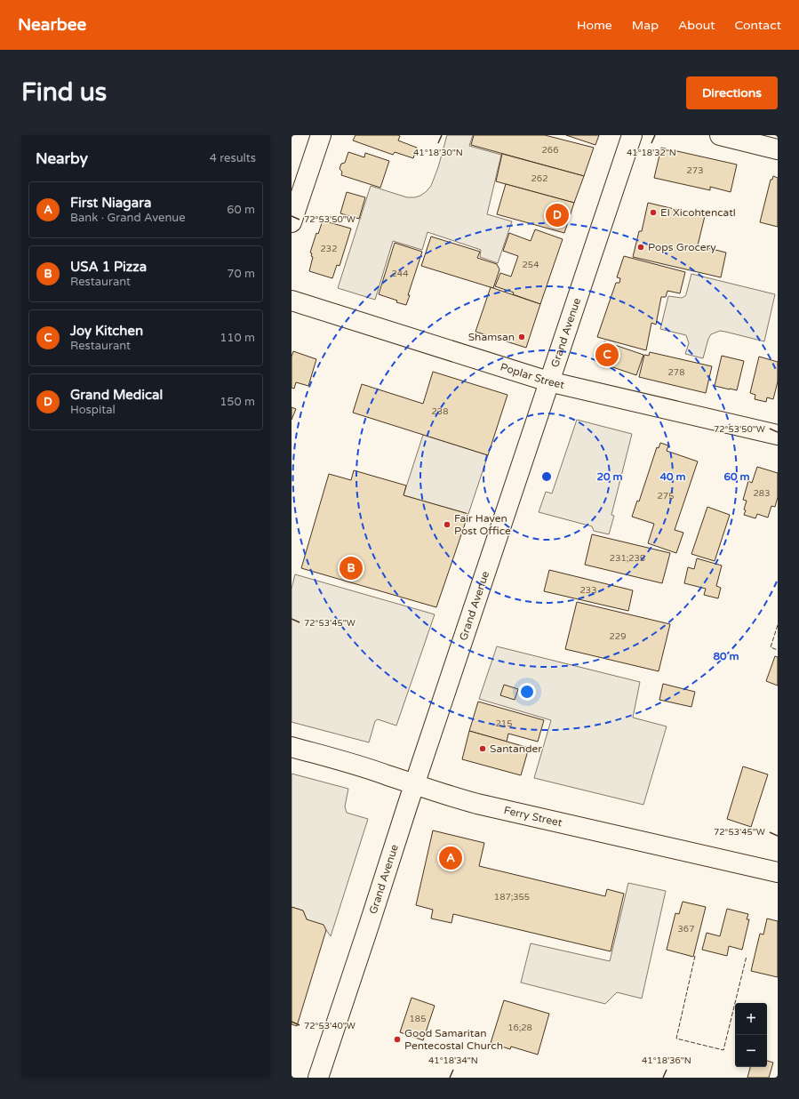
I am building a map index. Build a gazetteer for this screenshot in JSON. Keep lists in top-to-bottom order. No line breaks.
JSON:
{"streets":{"main road":["Grand Avenue","Poplar Street","Ferry Street"]},"crossings":[["Grand Avenue","Poplar Street"],["Grand Avenue","Ferry Street"]],"places":["El Xicohtencatl","Pops Grocery","Shamsan","Fair Haven Post Office","Santander","Good Samaritan Pentecostal Church"],"house_numbers":["266","273","262","232","254","244","278","238","283","275","231;235","233","229","215","187;355","367","185","16;28"],"page":{"header":"Nearbee","nav":["Home","Map","About","Contact"],"buttons":"Directions","title":"Find us","heading":["Nearby","4 results"],"list":[{"mark":"A","name":"First Niagara","note":"Bank · Grand Avenue","value":"60 m"},{"mark":"B","name":"USA 1 Pizza","note":"Restaurant","value":"70 m"},{"mark":"C","name":"Joy Kitchen","note":"Restaurant","value":"110 m"},{"mark":"D","name":"Grand Medical","note":"Hospital","value":"150 m"}],"pins":["D","C","B","A"],"map_buttons":["+","−"]},"coordinates":["41°18'30\"N","41°18'32\"N","72°53'50\"W","72°53'45\"W","72°53'40\"W","41°18'34\"N","41°18'36\"N"],"rings":["20 m","40 m","60 m","80 m"]}
